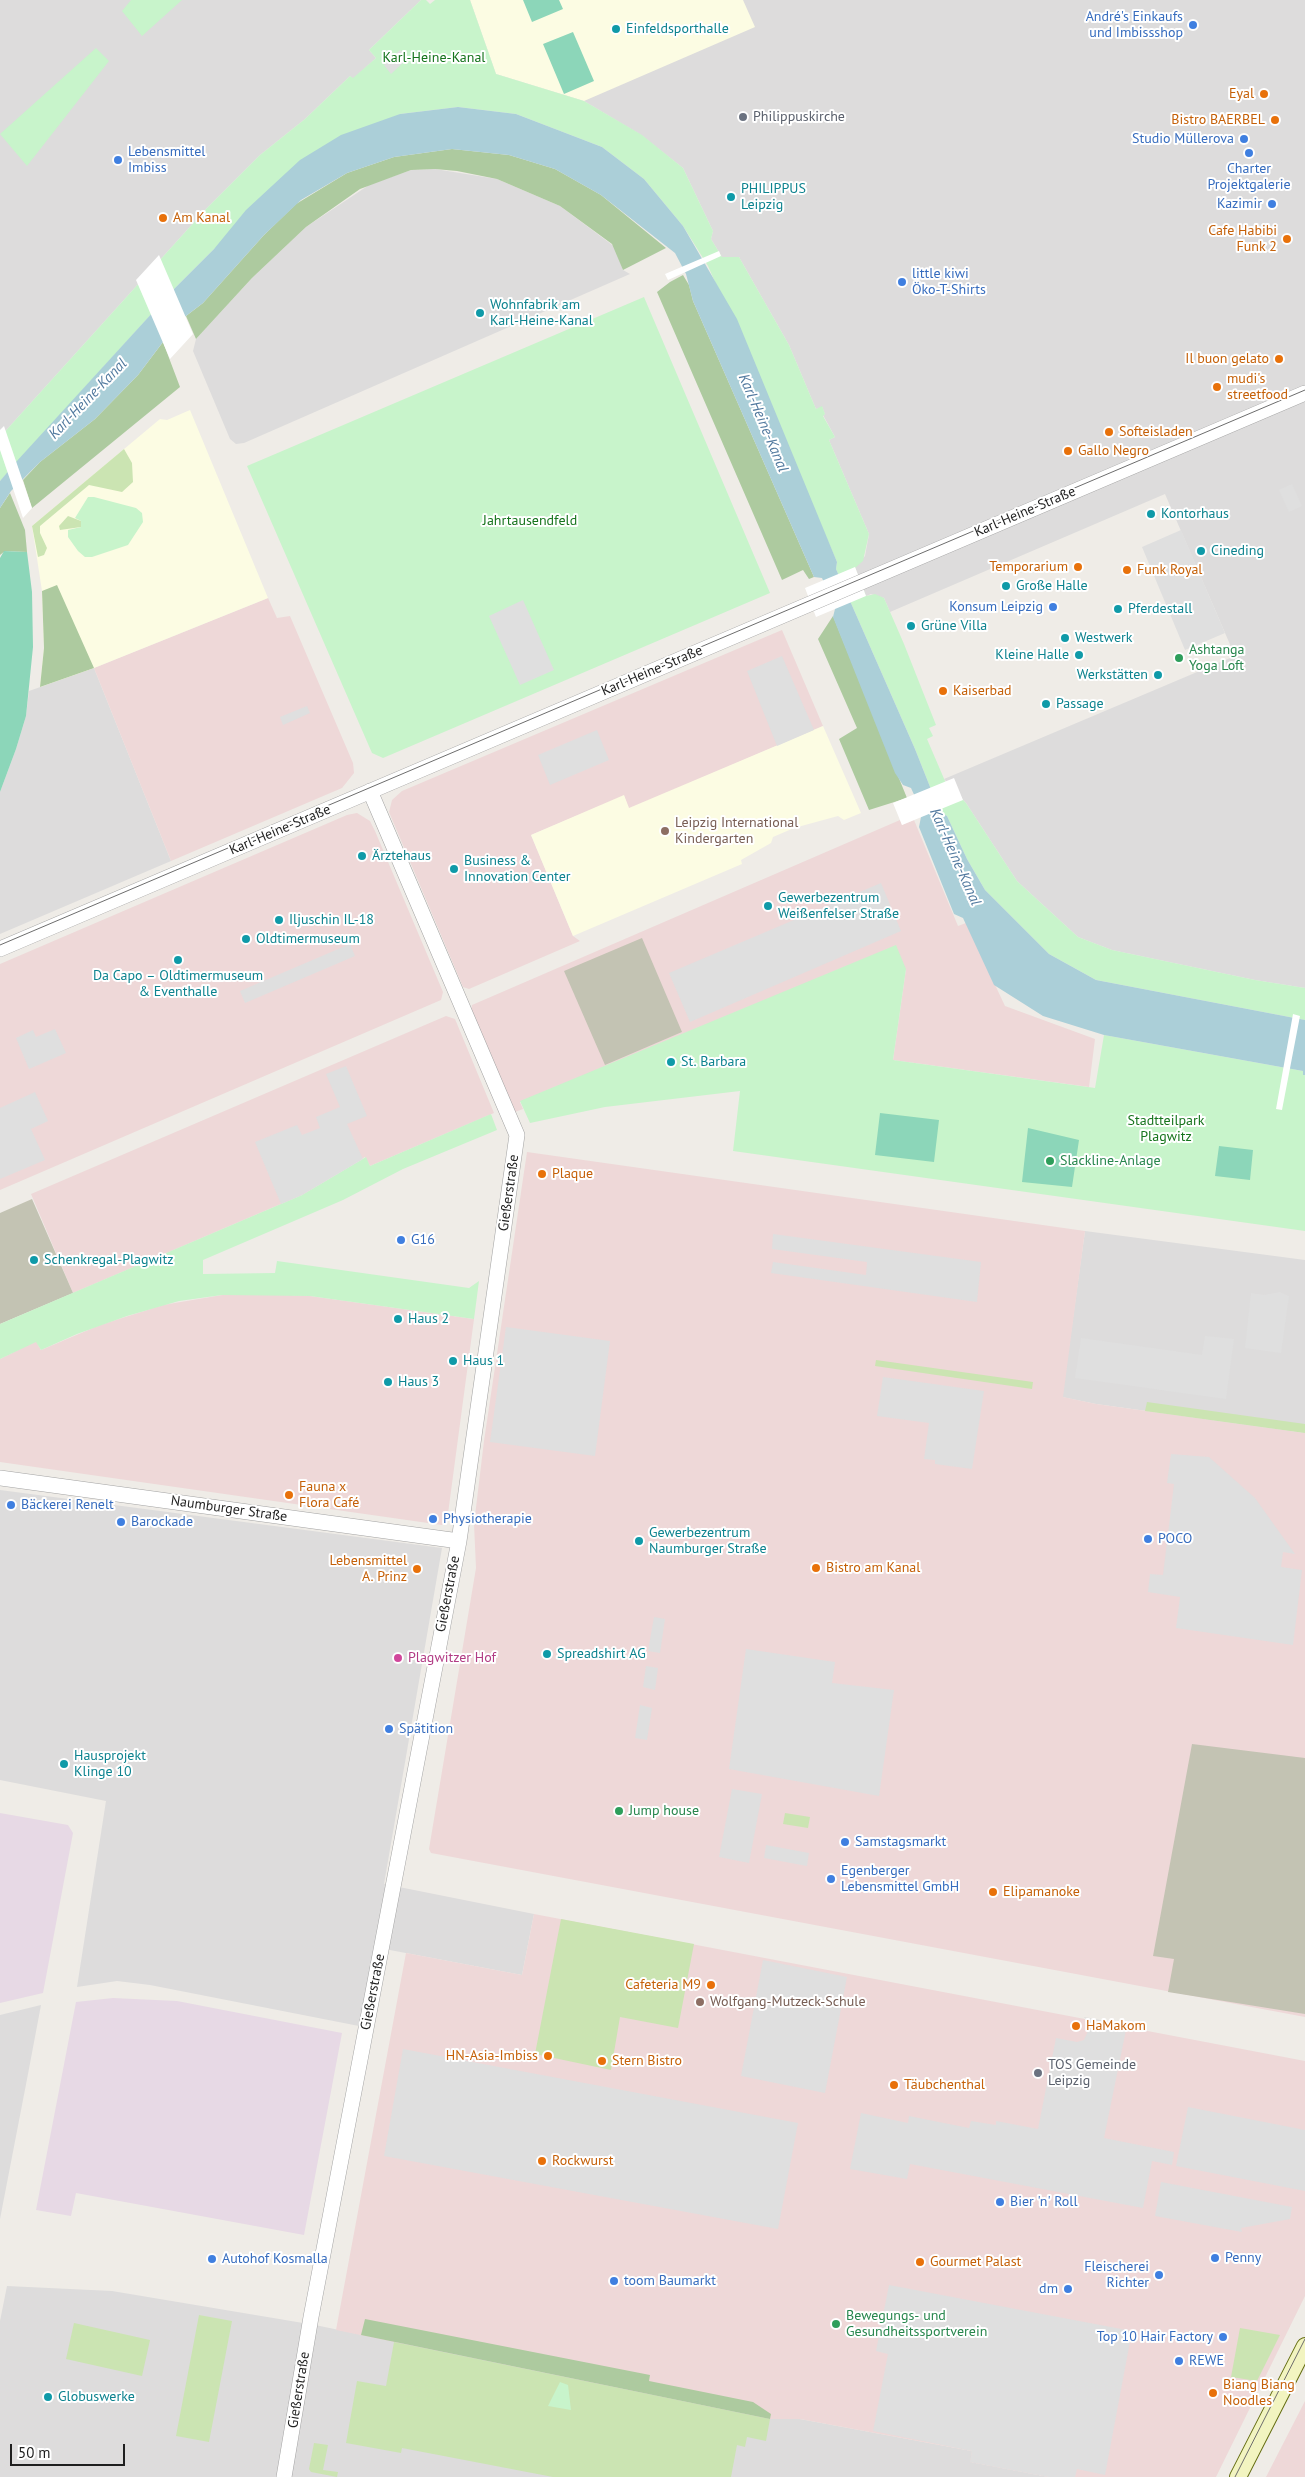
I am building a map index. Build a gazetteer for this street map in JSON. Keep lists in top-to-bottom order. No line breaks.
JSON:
{"streets":{"street":["Karl-Heine-Straße","Gießerstraße","Naumburger Straße"]},"crossings":[["Karl-Heine-Straße","Gießerstraße"],["Gießerstraße","Naumburger Straße"]],"water":["Karl-Heine-Kanal"],"parks":["Karl-Heine-Kanal","Jahrtausendfeld","Stadtteilpark Plagwitz"],"places":["André's Einkaufs und Imbissshop","Einfeldsporthalle","Eyal","Philippuskirche","Bistro BAERBEL","Studio Müllerova","Charter Projektgalerie","Lebensmittel Imbiss","PHILIPPUS Leipzig","Kazimir","Am Kanal","Cafe Habibi Funk 2","little kiwi Öko-T-Shirts","Wohnfabrik am Karl-Heine-Kanal","Il buon gelato","mudi's streetfood","Softeisladen","Gallo Negro","Kontorhaus","Cineding","Temporarium","Funk Royal","Große Halle","Konsum Leipzig","Pferdestall","Grüne Villa","Westwerk","Kleine Halle","Ashtanga Yoga Loft","Werkstätten","Kaiserbad","Passage","Leipzig International Kindergarten","Ärztehaus","Business & Innovation Center","Gewerbezentrum Weißenfelser Straße","Iljuschin IL-18","Oldtimermuseum","Da Capo – Oldtimermuseum & Eventhalle","St. Barbara","Slackline-Anlage","Plaque","G16","Schenkregal-Plagwitz","Haus 2","Haus 1","Haus 3","Fauna x Flora Café","Bäckerei Renelt","Physiotherapie","Barockade","POCO","Gewerbezentrum Naumburger Straße","Bistro am Kanal","Lebensmittel A. Prinz","Spreadshirt AG","Plagwitzer Hof","Spätition","Hausprojekt Klinge 10","Jump house","Samstagsmarkt","Egenberger Lebensmittel GmbH","Elipamanoke","Cafeteria M9","Wolfgang-Mutzeck-Schule","HaMakom","HN-Asia-Imbiss","Stern Bistro","TOS Gemeinde Leipzig","Täubchenthal","Rockwurst","Bier 'n' Roll","Penny","Autohof Kosmalla","Gourmet Palast","Fleischerei Richter","toom Baumarkt","dm","Bewegungs- und Gesundheitssportverein","Top 10 Hair Factory","REWE","Biang Biang Noodles","Globuswerke"],"scale_bar":"50 m"}
